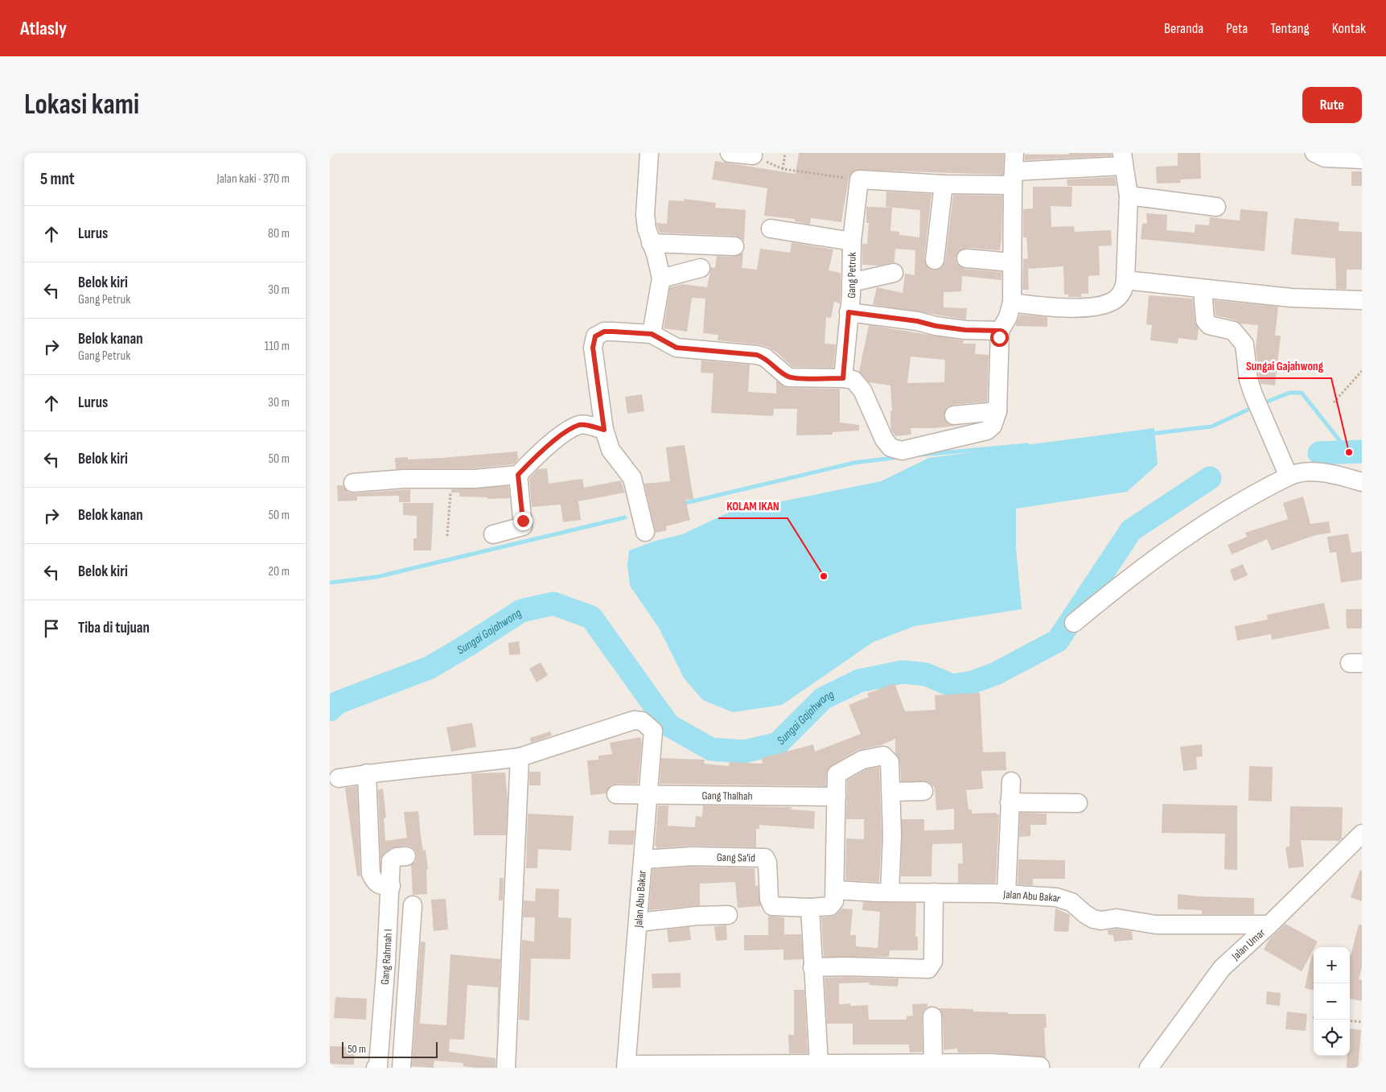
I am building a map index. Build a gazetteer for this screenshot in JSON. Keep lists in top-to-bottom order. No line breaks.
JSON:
{"streets":{"street":["Gang Petruk","Gang Thalhah","Gang Sa'id","Jalan Abu Bakar","Jalan Umar","Gang Rahmah I"]},"crossings":[["Gang Thalhah","Jalan Abu Bakar"],["Gang Sa'id","Jalan Abu Bakar"],["Jalan Abu Bakar","Jalan Umar"]],"water":["Sungai Gajahwong"],"places":["Sungai Gajahwong","KOLAM IKAN"],"scale_bar":"50 m","page":{"header":"Atlasly","nav":["Beranda","Peta","Tentang","Kontak"],"buttons":"Rute","title":"Lokasi kami","heading":["5 mnt","Jalan kaki · 370 m"],"list":[["Lurus","80 m"],["Belok kiri","Gang Petruk","30 m"],["Belok kanan","Gang Petruk","110 m"],["Lurus","30 m"],["Belok kiri","50 m"],["Belok kanan","50 m"],["Belok kiri","20 m"],"Tiba di tujuan"],"map_buttons":["+","−"],"scale":"50 m"}}
